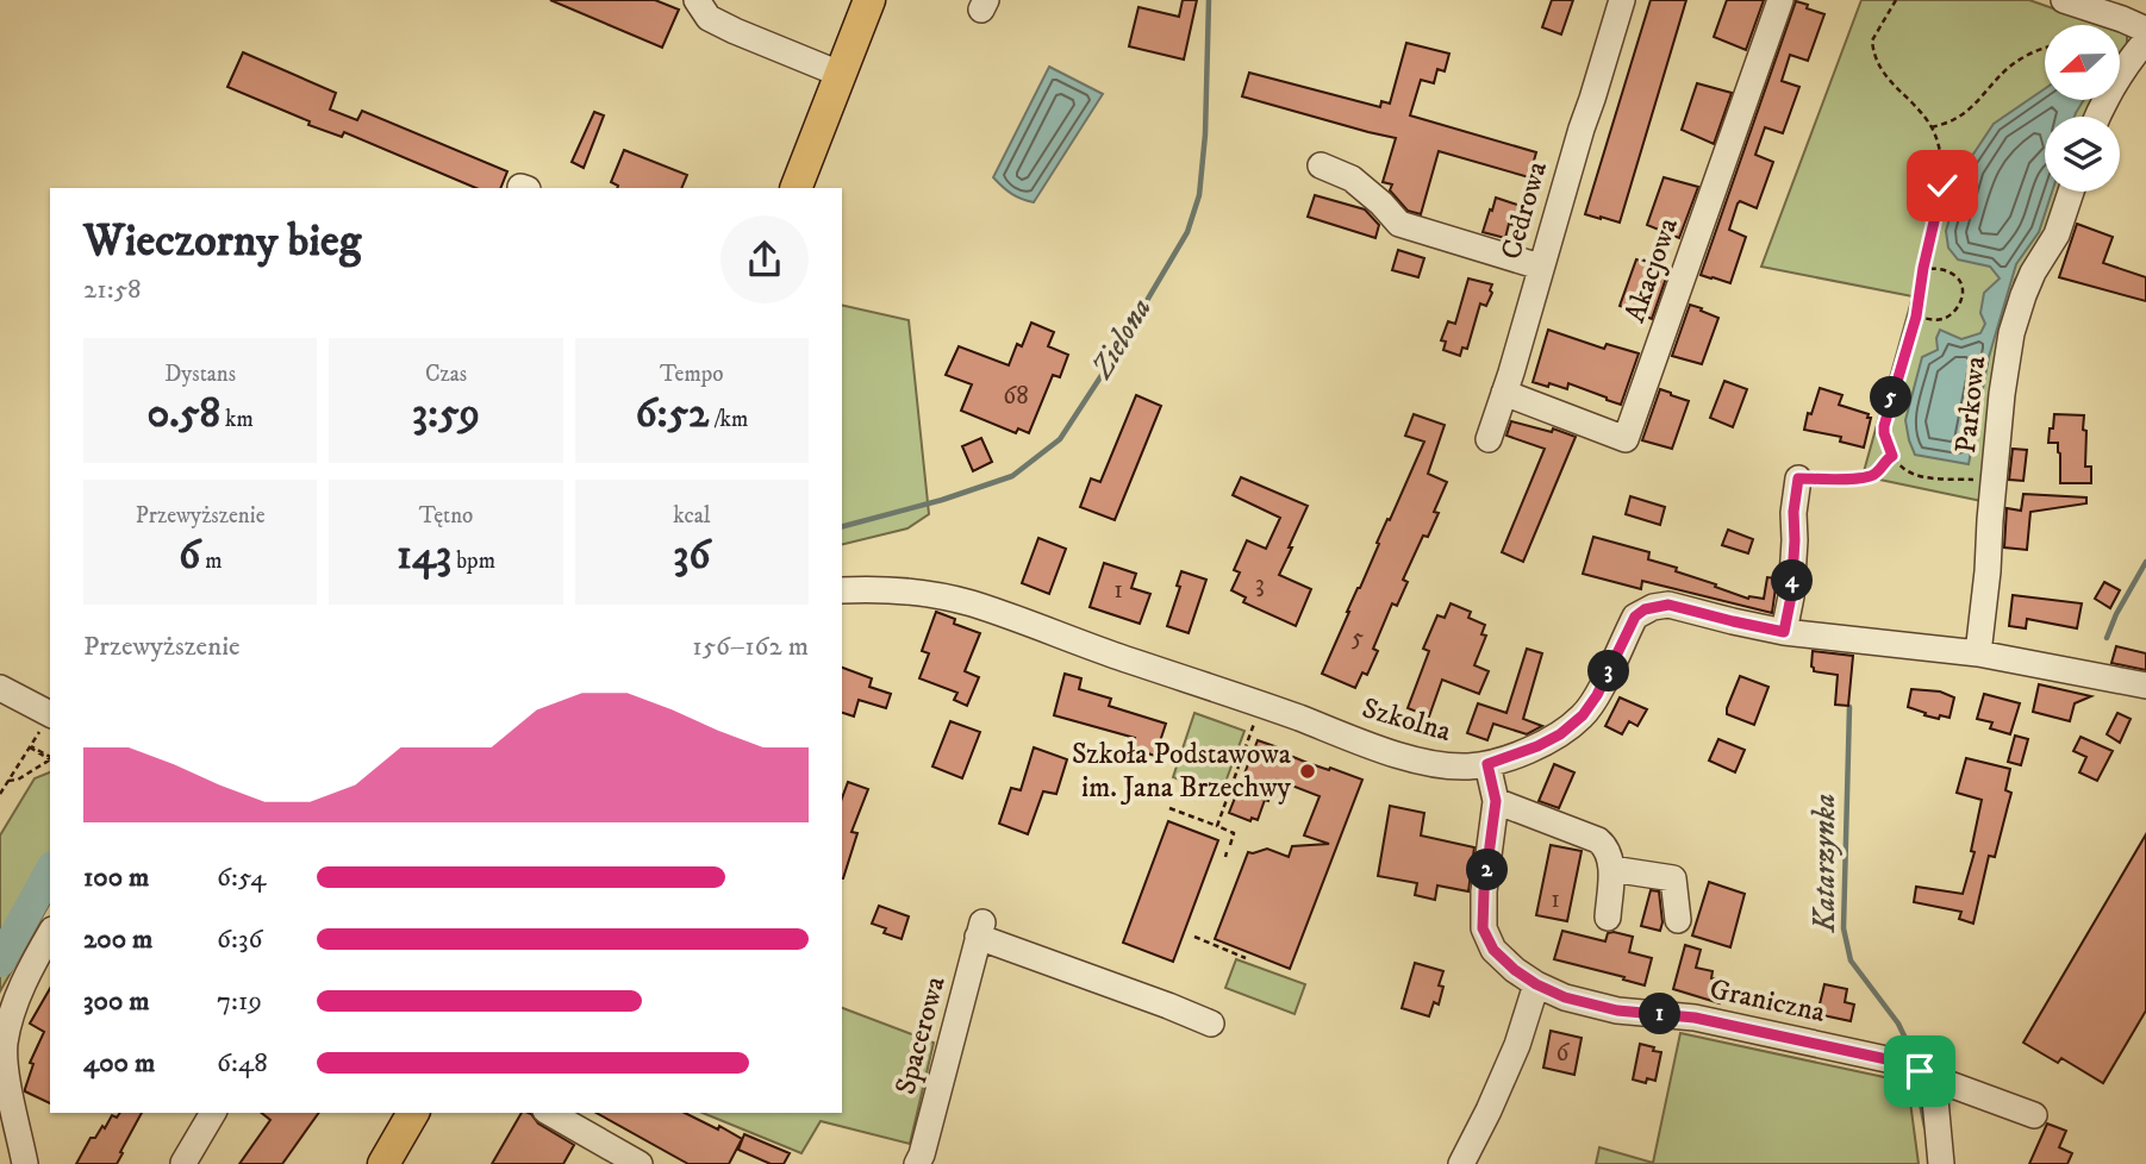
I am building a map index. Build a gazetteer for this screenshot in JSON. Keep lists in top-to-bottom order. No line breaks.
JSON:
{"streets":{"street":["Cedrowa","Akacjowa","Parkowa","Szkolna","Graniczna","Spacerowa"]},"crossings":[["Cedrowa","Akacjowa"],["Parkowa","Szkolna"],["Szkolna","Graniczna"]],"water":["Zielona","Katarzynka"],"places":["Szkoła Podstawowa im. Jana Brzechwy"],"house_numbers":["68","3","1","5","1","6"],"north":"left","page":{"heading":["Wieczorny bieg","21:58"],"stats":[["Dystans","0.58 km"],["Czas","3:59"],["Tempo","6:52 /km"],["Przewyższenie","6 m"],["Tętno","143 bpm"],["kcal","36"]],"pins":["5","4","3","2","1"],"chart":["Przewyższenie","156–162 m"],"list":[{"name":"100 m","note":"6:54"},{"name":"200 m","note":"6:36"},{"name":"300 m","note":"7:19"},{"name":"400 m","note":"6:48"}]}}
